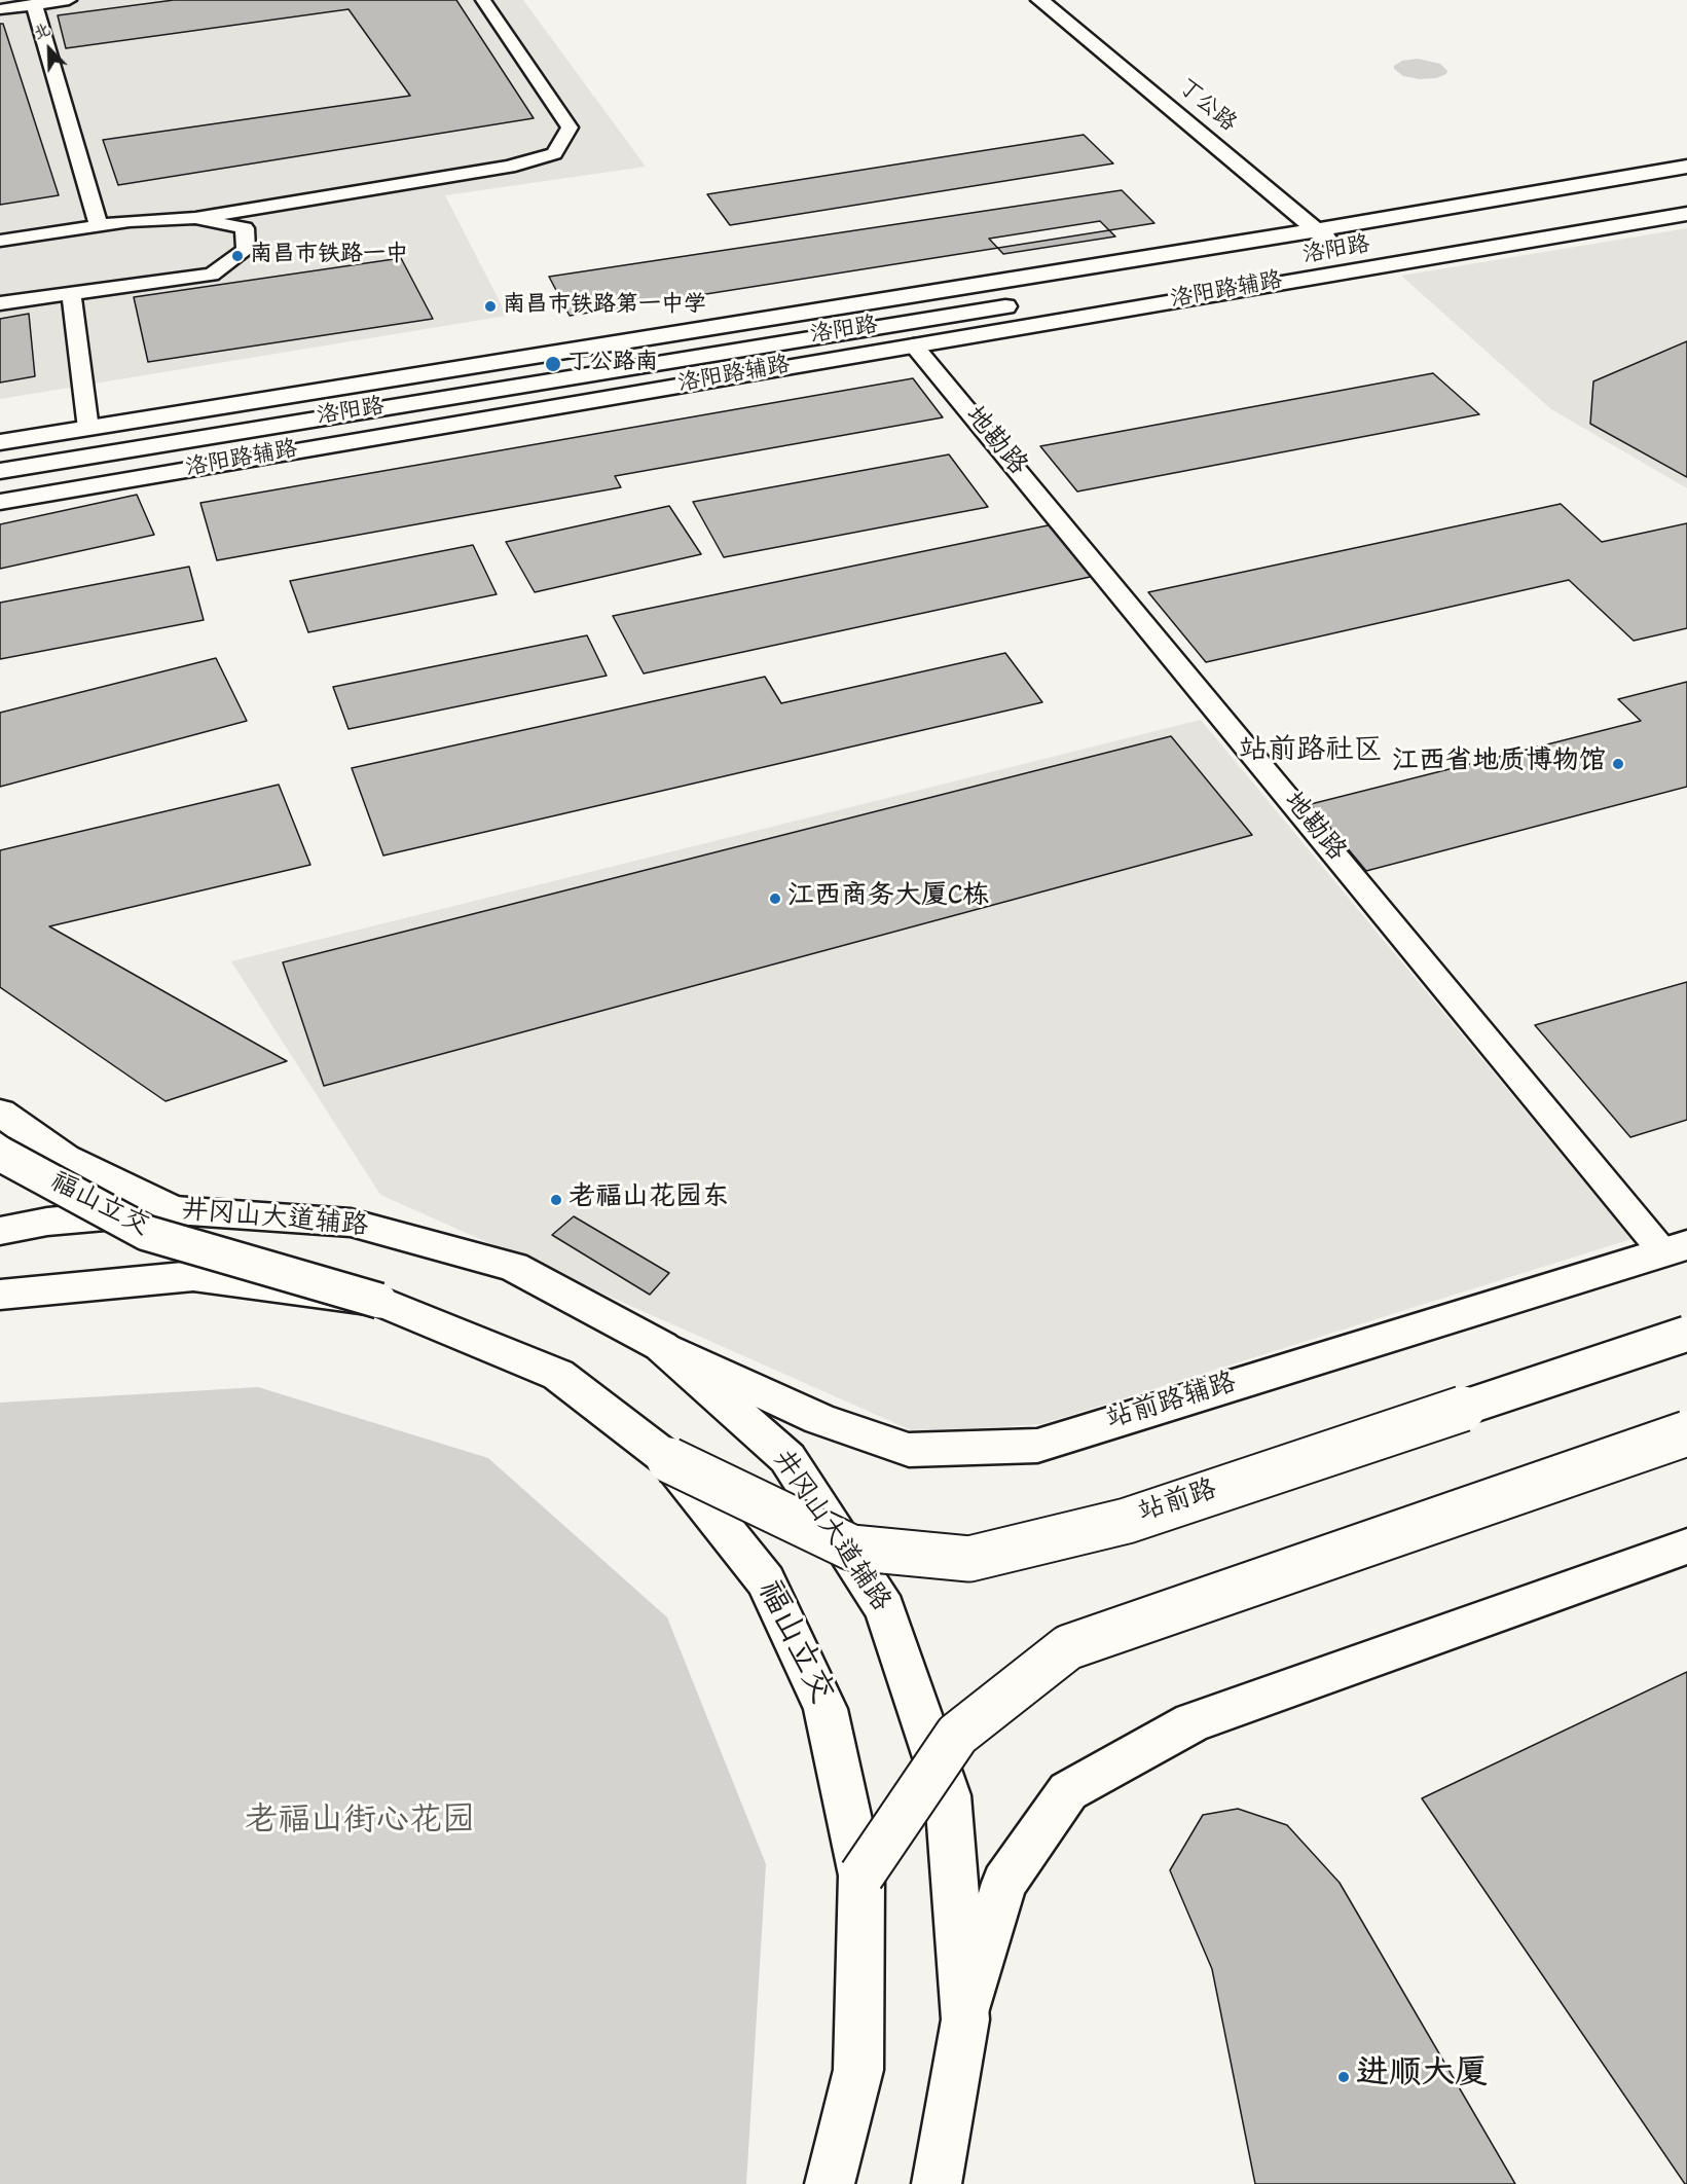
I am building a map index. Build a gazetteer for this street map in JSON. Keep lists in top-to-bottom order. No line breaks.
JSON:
{"streets":{"street":["丁公路","洛阳路","洛阳路辅路","福山立交","井冈山大道辅路","站前路辅路","站前路"],"lane":["地勘路"]},"crossings":[["丁公路","洛阳路"],["丁公路","洛阳路辅路"],["洛阳路辅路","地勘路"],["地勘路","站前路辅路"],["福山立交","站前路"],["井冈山大道辅路","站前路辅路"]],"districts":["站前路社区"],"parks":["老福山街心花园"],"places":["南昌市铁路一中","南昌市铁路第一中学","丁公路南","江西省地质博物馆","江西商务大厦C栋","老福山花园东","进顺大厦"],"north":"top left"}
